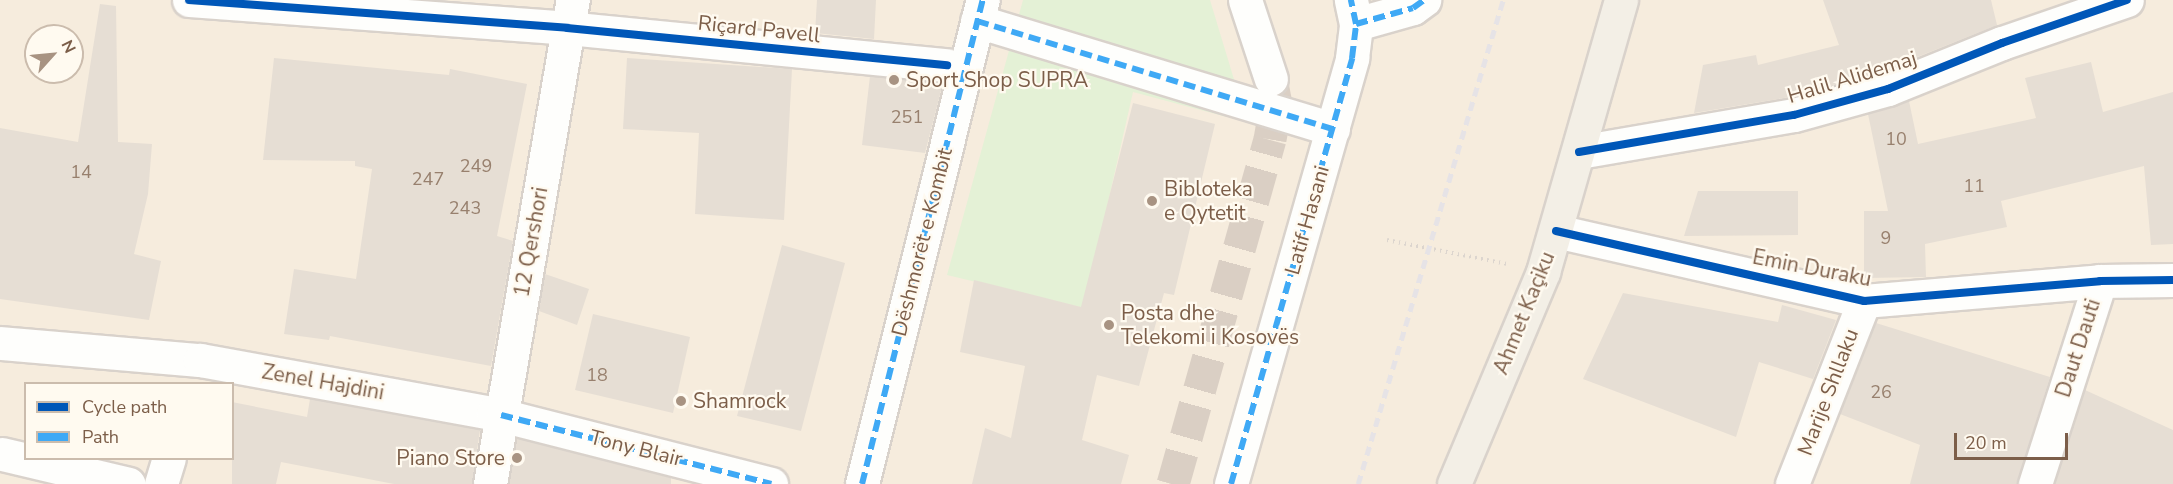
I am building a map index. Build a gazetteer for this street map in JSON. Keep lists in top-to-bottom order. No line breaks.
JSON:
{"streets":{"main road":["Ahmet Kaçiku"],"street":["Riçard Pavell","Halil Alidemaj","Latif Hasani","12 Qershori","Dëshmorët e Kombit","Emin Duraku","Daut Dauti","Zenel Hajdini","Marije Shllaku","Tony Blair"]},"crossings":[["Riçard Pavell","12 Qershori"],["Halil Alidemaj","Ahmet Kaçiku"],["12 Qershori","Zenel Hajdini"],["12 Qershori","Tony Blair"],["Emin Duraku","Ahmet Kaçiku"],["Emin Duraku","Daut Dauti"],["Emin Duraku","Marije Shllaku"],["Zenel Hajdini","Tony Blair"]],"places":["Sport Shop SUPRA","Bibloteka e Qytetit","Posta dhe Telekomi i Kosovës","Shamrock","Piano Store"],"house_numbers":["251","10","249","14","247","11","243","9","18","26"],"legend":["Cycle path","Path"],"scale_bar":"20 m","north":"top right"}
